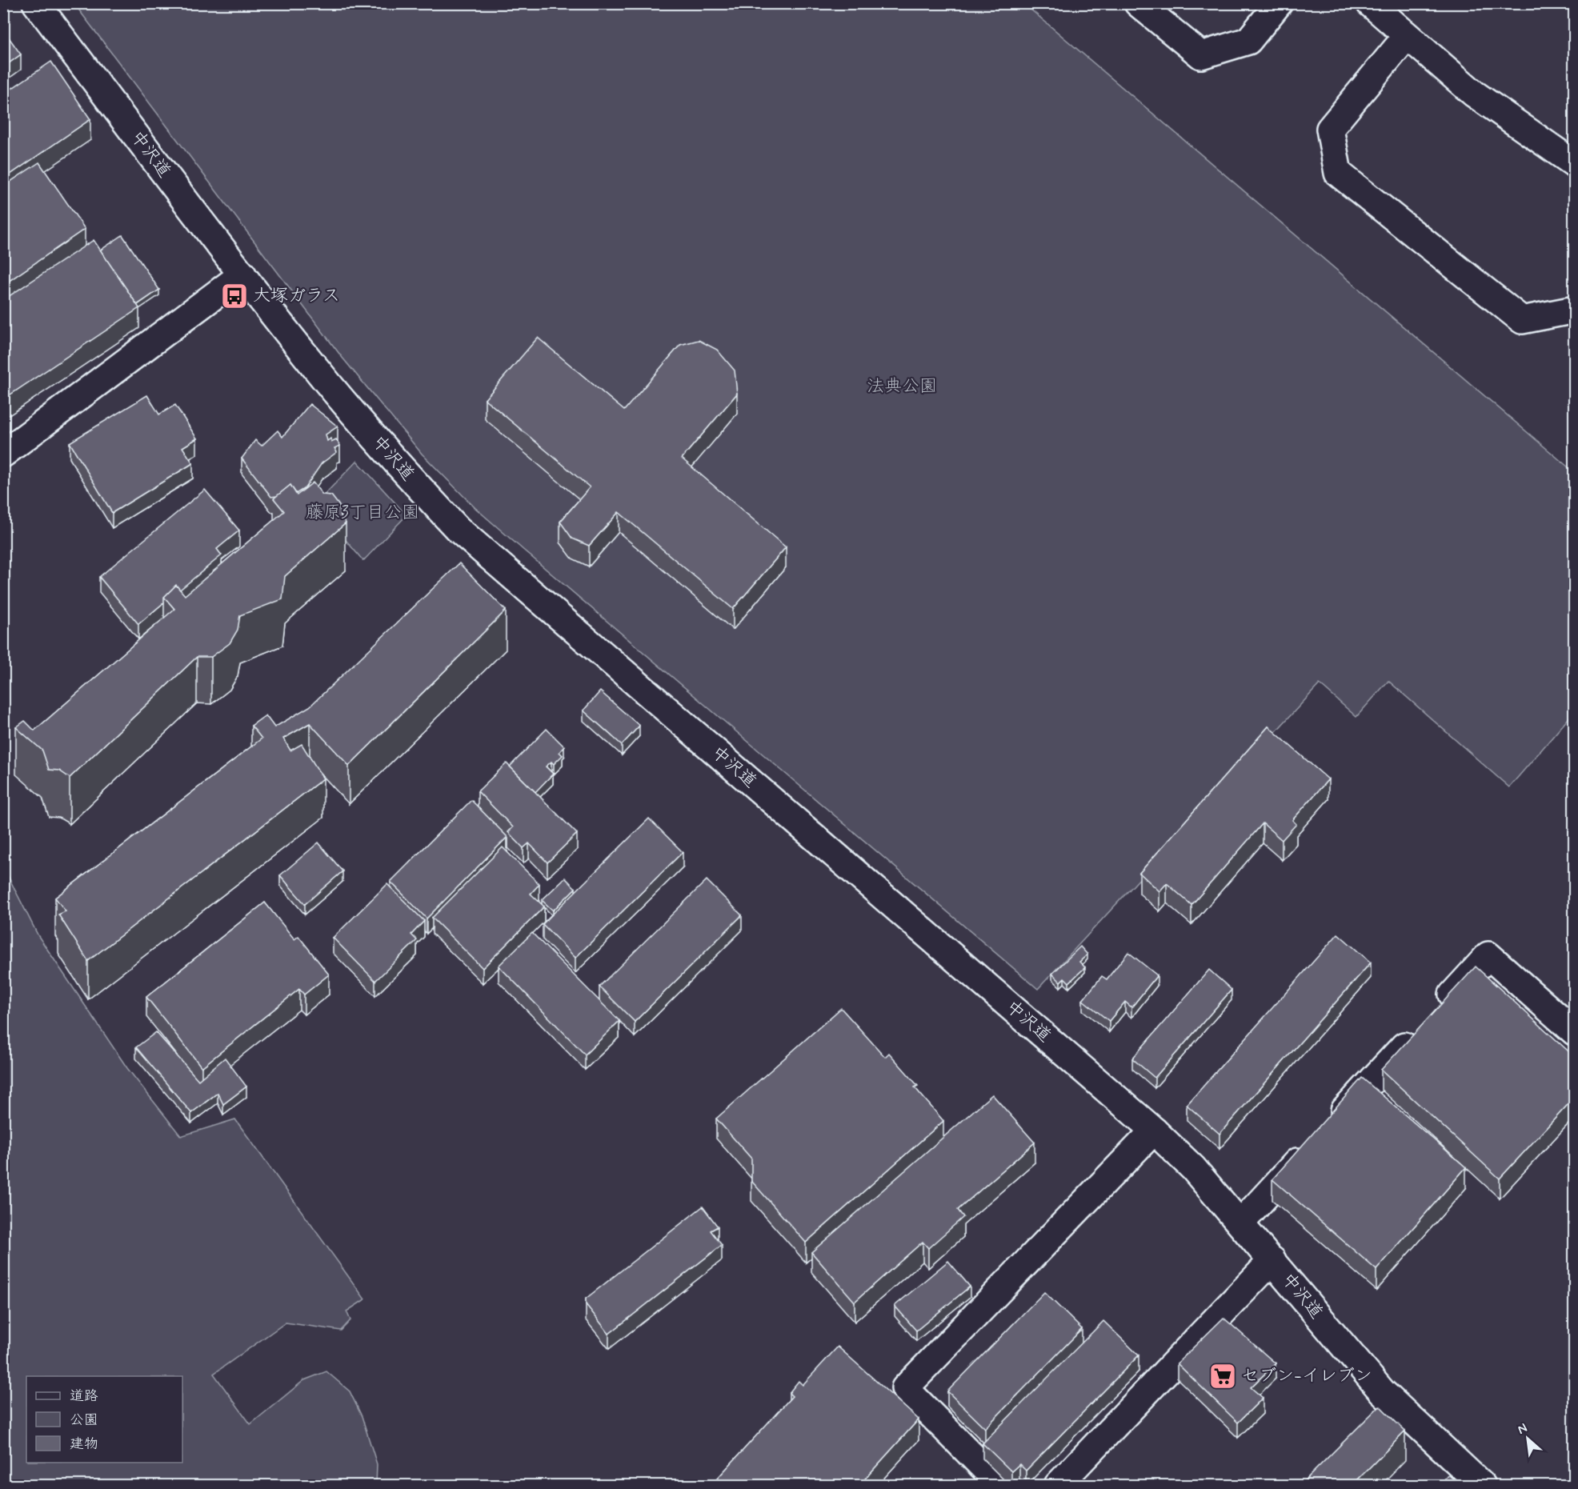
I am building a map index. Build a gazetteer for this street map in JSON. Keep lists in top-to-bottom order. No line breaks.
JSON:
{"streets":{"street":["中沢道"]},"parks":["法典公園","藤原3丁目公園"],"places":{"bus stop":["大塚ガラス"],"supermarket":["セブン-イレブン"]},"legend":["道路","公園","建物"],"north":"top left"}
